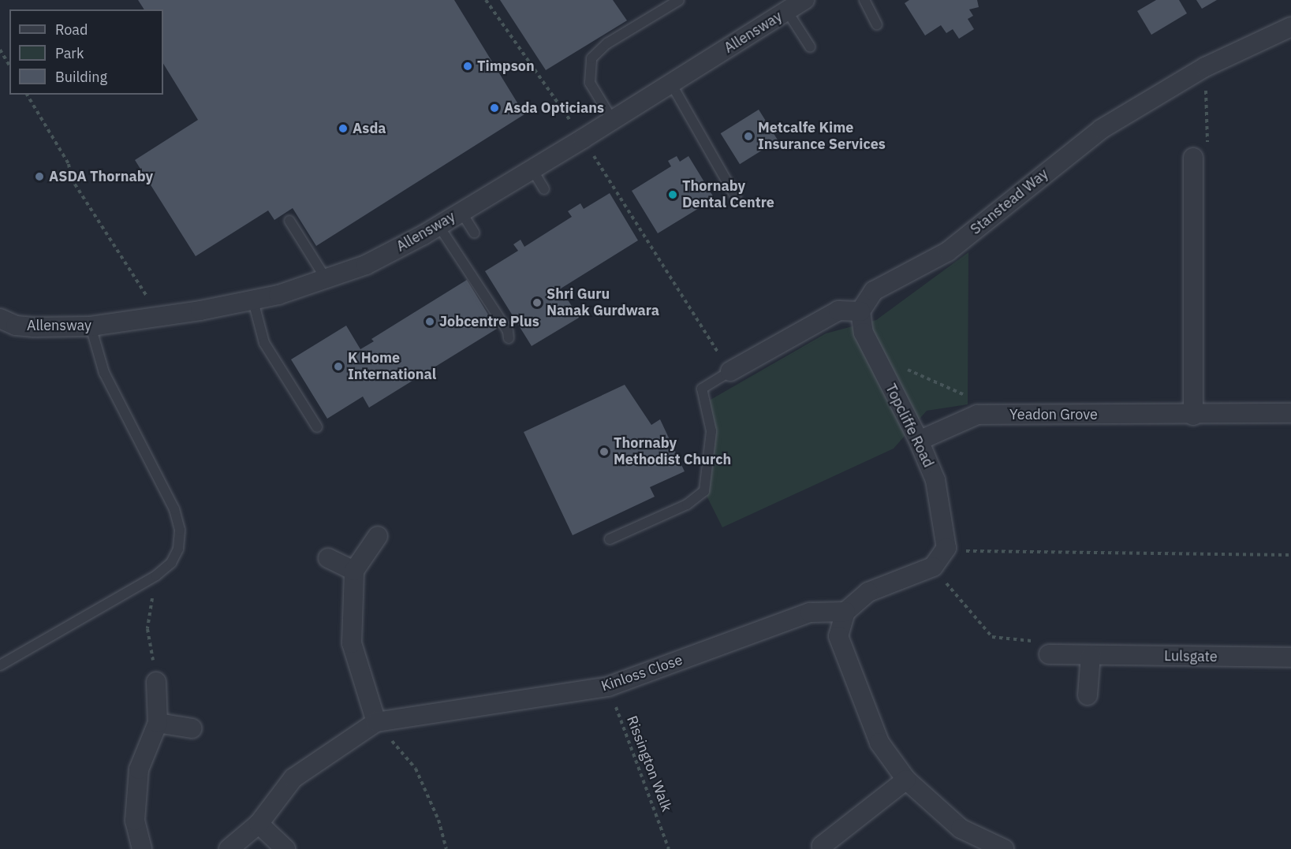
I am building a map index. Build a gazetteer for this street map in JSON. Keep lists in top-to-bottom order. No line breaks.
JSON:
{"streets":{"street":["Allensway","Stanstead Way","Yeadon Grove","Topcliffe Road","Lulsgate","Kinloss Close"],"path":["Rissington Walk"]},"crossings":[["Stanstead Way","Topcliffe Road"],["Yeadon Grove","Topcliffe Road"],["Kinloss Close","Rissington Walk"]],"places":["Timpson","Asda Opticians","Asda","Metcalfe Kime Insurance Services","ASDA Thornaby","Thornaby Dental Centre","Shri Guru Nanak Gurdwara","Jobcentre Plus","K Home International","Thornaby Methodist Church"],"legend":["Road","Park","Building"]}
